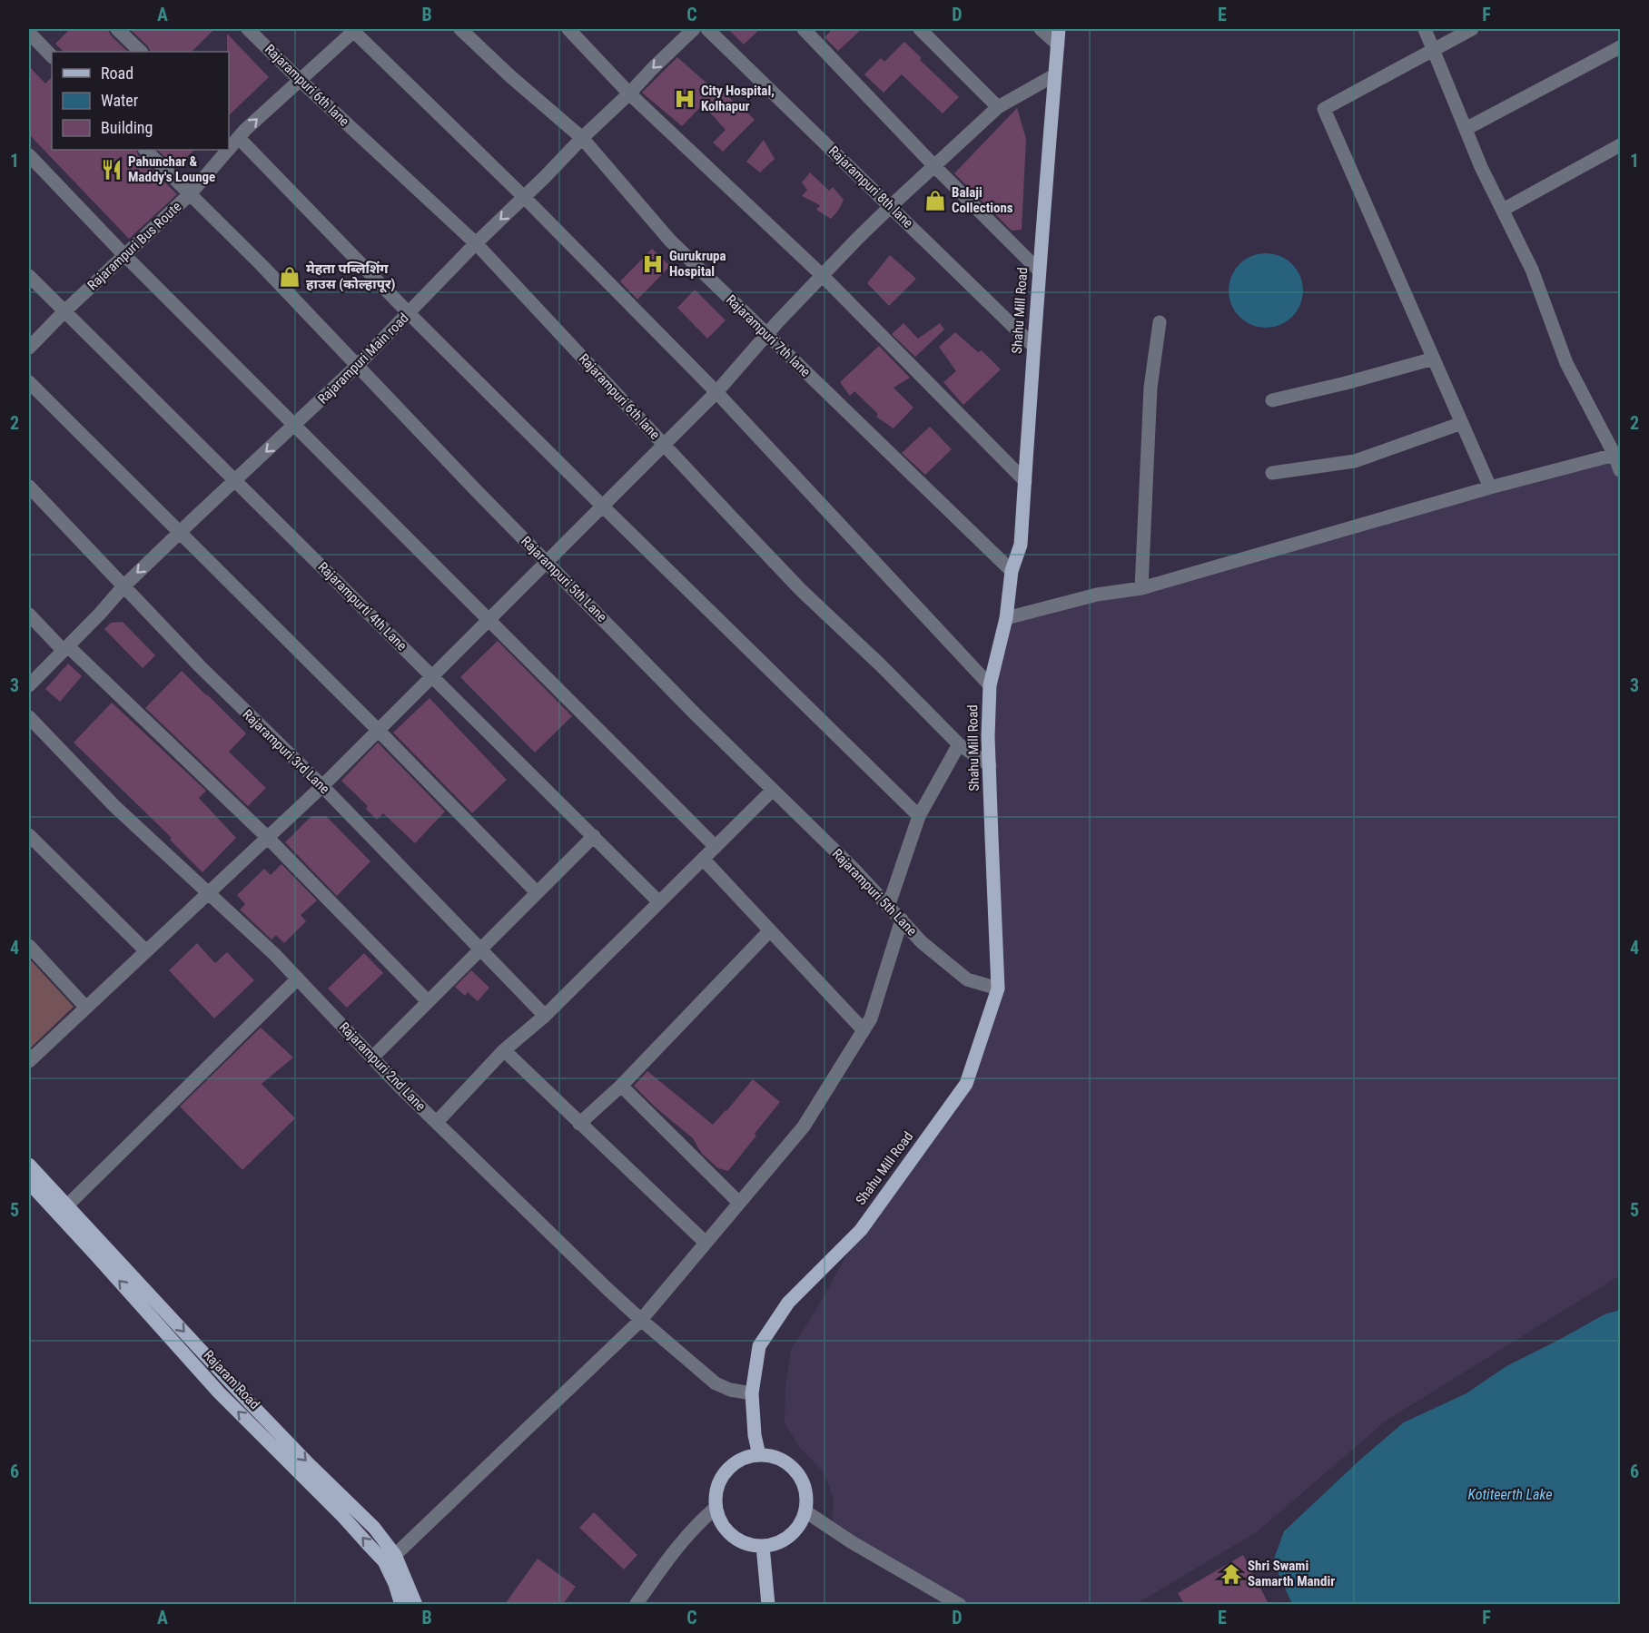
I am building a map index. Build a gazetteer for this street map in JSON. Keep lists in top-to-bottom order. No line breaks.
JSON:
{"streets":{"main road":["Shahu Mill Road","Rajaram Road"],"street":["Rajarampuri 6th lane","Rajarampuri 8th lane","Rajarampuri Bus Route","Rajarampuri 7th lane","Rajarampuri Main road","Rajarampuri 5th Lane","Rajarampurti 4th Lane","Rajarampuri 3rd Lane","Rajarampuri 2nd Lane"]},"crossings":[["Rajarampuri 6th lane","Rajarampuri Bus Route"],["Rajarampuri 6th lane","Shahu Mill Road"],["Rajarampuri 6th lane","Rajarampuri Main road"],["Rajarampuri 8th lane","Shahu Mill Road"],["Rajarampuri Bus Route","Rajarampuri 5th Lane"],["Rajarampuri Bus Route","Rajarampurti 4th Lane"],["Shahu Mill Road","Rajarampuri 7th lane"],["Shahu Mill Road","Rajarampuri 5th Lane"],["Shahu Mill Road","Rajarampuri 2nd Lane"],["Rajarampuri 7th lane","Rajarampuri Main road"],["Rajarampuri Main road","Rajarampuri 5th Lane"],["Rajarampuri Main road","Rajarampurti 4th Lane"],["Rajarampuri Main road","Rajarampuri 3rd Lane"]],"water":["Kotiteerth Lake"],"places":{"hospital":["City Hospital, Kolhapur","Gurukrupa Hospital"],"restaurant":["Pahunchar & Maddy's Lounge"],"shop":["Balaji Collections","मेहता पब्लिशिंग हाउस (कोल्हापूर)"],"temple":["Shri Swami Samarth Mandir"]},"legend":["Road","Water","Building"],"grid":{"columns":["A","B","C","D","E","F"],"rows":["1","2","3","4","5","6"]}}
